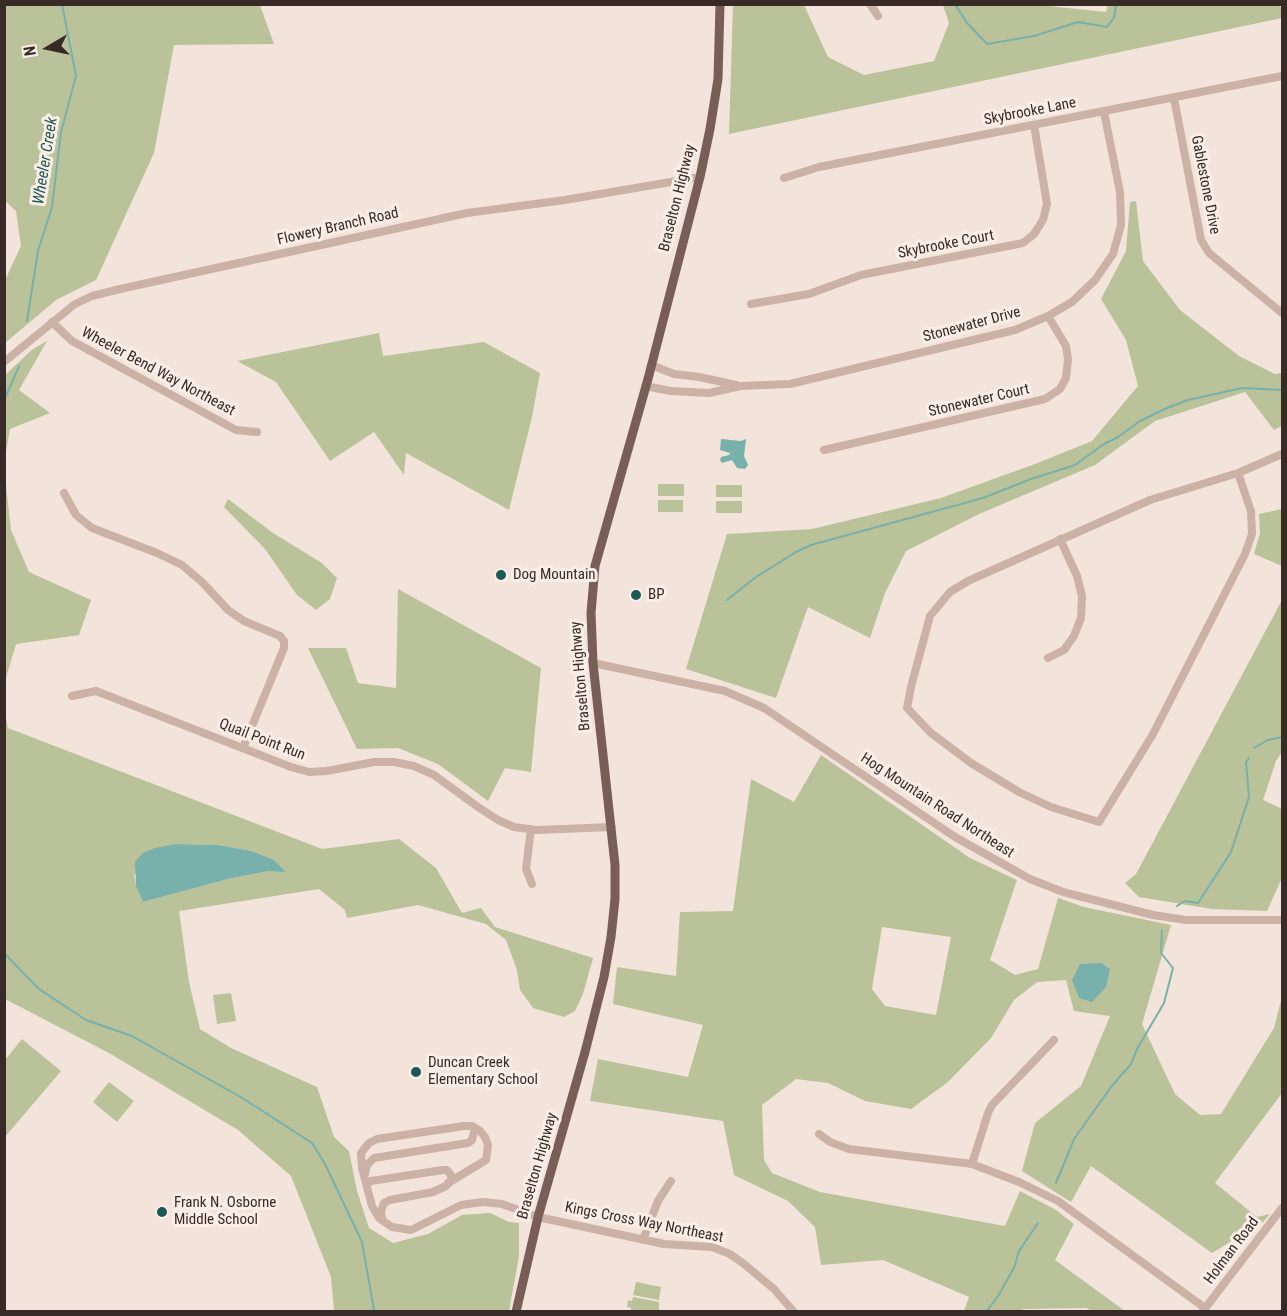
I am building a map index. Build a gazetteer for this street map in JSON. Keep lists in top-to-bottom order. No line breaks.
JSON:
{"streets":{"main road":["Braselton Highway"],"street":["Skybrooke Lane","Gablestone Drive","Flowery Branch Road","Skybrooke Court","Stonewater Drive","Wheeler Bend Way Northeast","Stonewater Court","Quail Point Run","Hog Mountain Road Northeast","Kings Cross Way Northeast","Holman Road"]},"crossings":[["Skybrooke Lane","Gablestone Drive"],["Skybrooke Lane","Skybrooke Court"],["Skybrooke Lane","Stonewater Drive"],["Braselton Highway","Flowery Branch Road"],["Braselton Highway","Stonewater Drive"],["Braselton Highway","Quail Point Run"],["Braselton Highway","Hog Mountain Road Northeast"],["Braselton Highway","Kings Cross Way Northeast"],["Flowery Branch Road","Wheeler Bend Way Northeast"],["Stonewater Drive","Stonewater Court"]],"water":["Wheeler Creek"],"places":["Dog Mountain","BP","Duncan Creek Elementary School","Frank N. Osborne Middle School"],"north":"left"}
